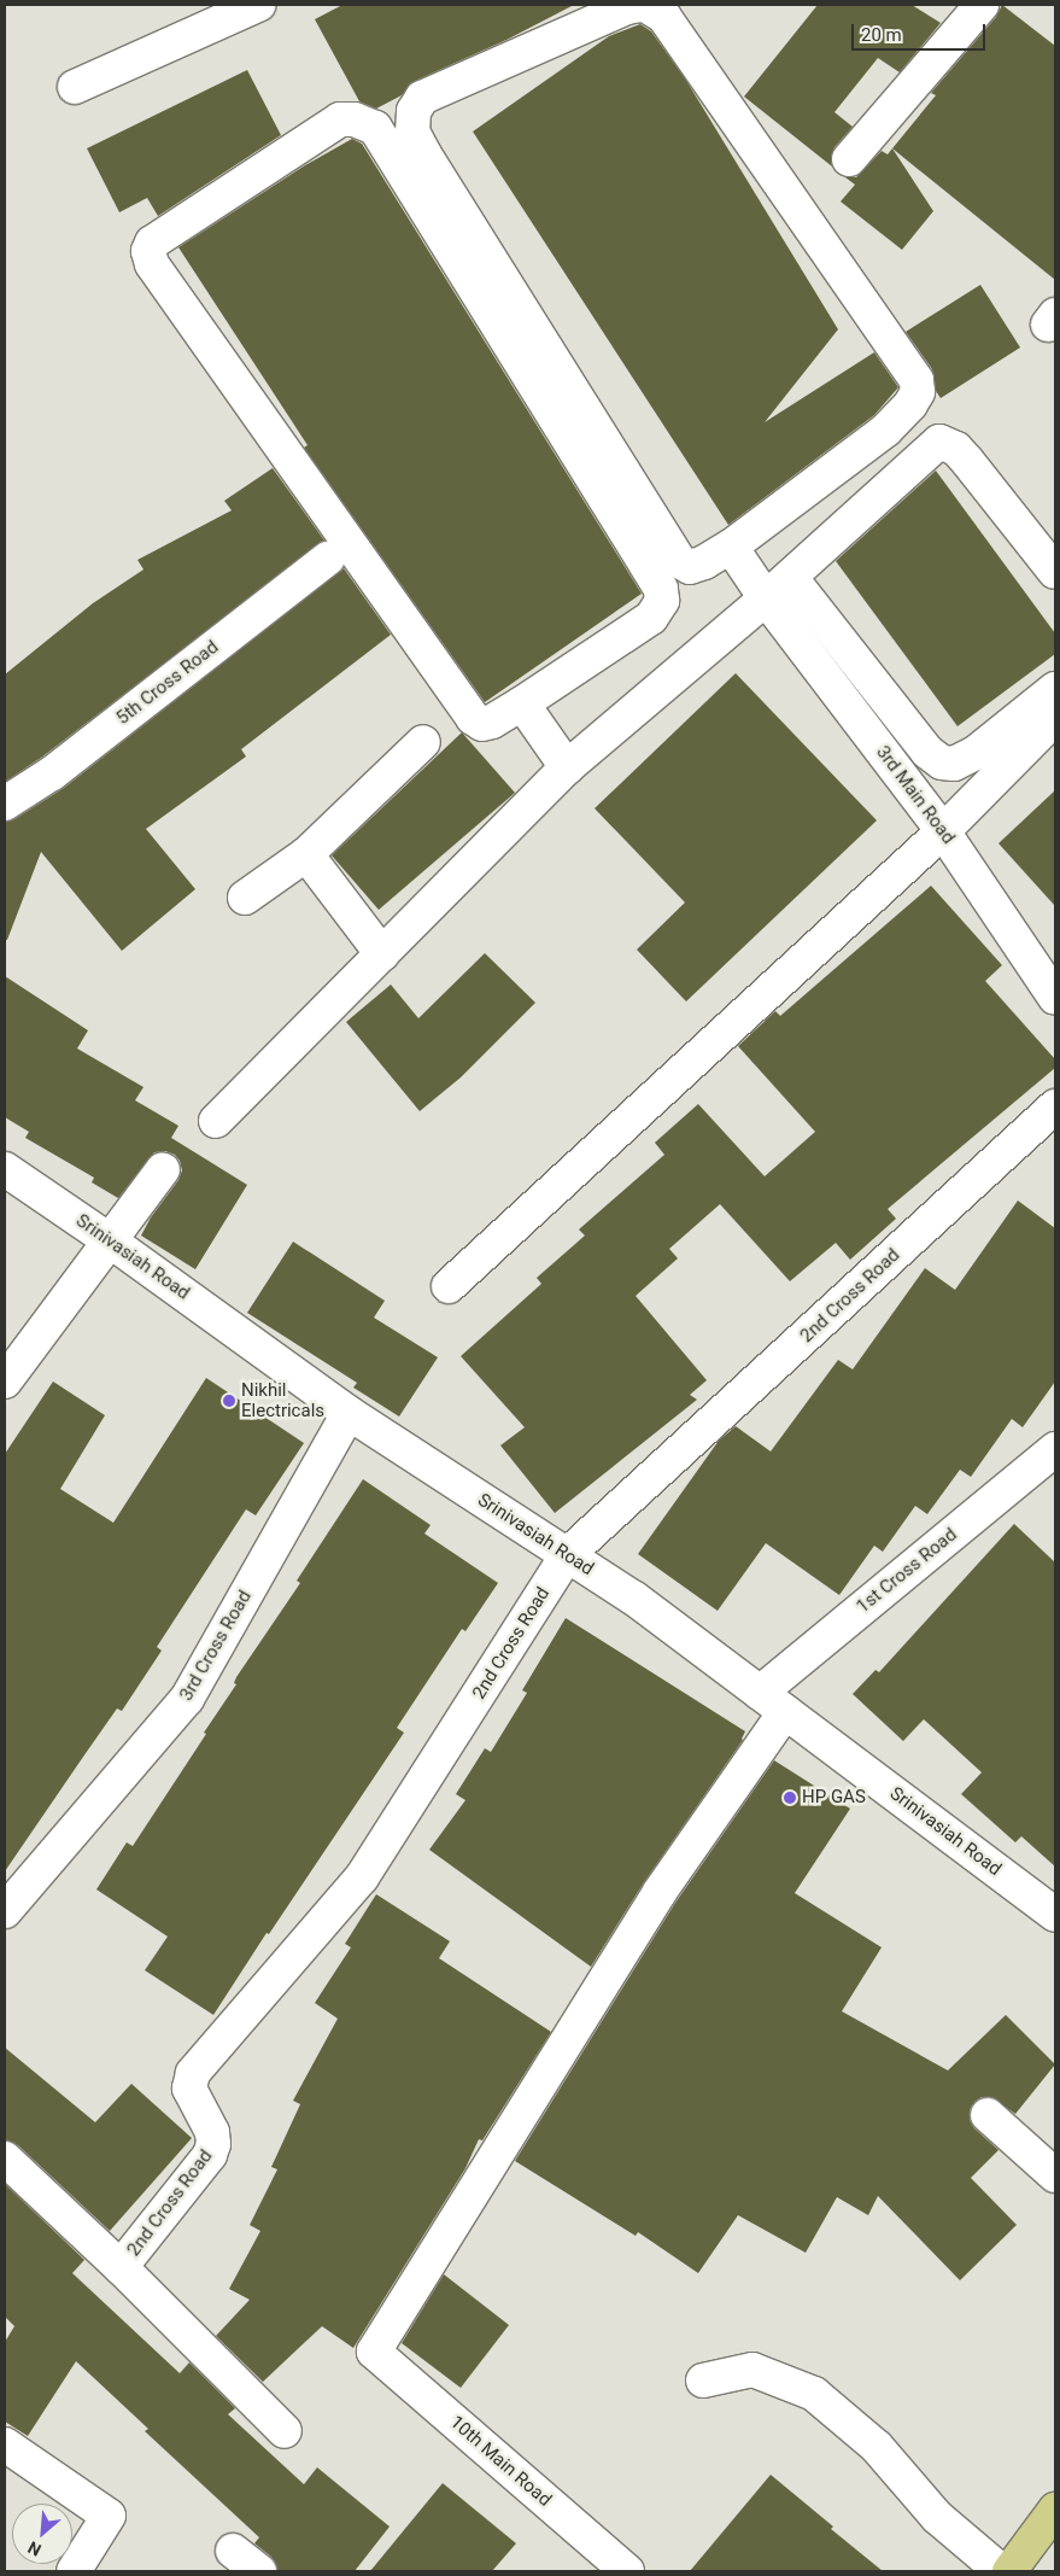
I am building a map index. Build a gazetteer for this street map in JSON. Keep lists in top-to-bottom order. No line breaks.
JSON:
{"streets":{"street":["5th Cross Road","3rd Main Road","Srinivasiah Road","2nd Cross Road","1st Cross Road","3rd Cross Road","10th Main Road"]},"crossings":[["Srinivasiah Road","2nd Cross Road"],["Srinivasiah Road","1st Cross Road"],["Srinivasiah Road","3rd Cross Road"],["Srinivasiah Road","10th Main Road"]],"places":["Nikhil Electricals","HP GAS"],"scale_bar":"20 m","north":"bottom left"}
